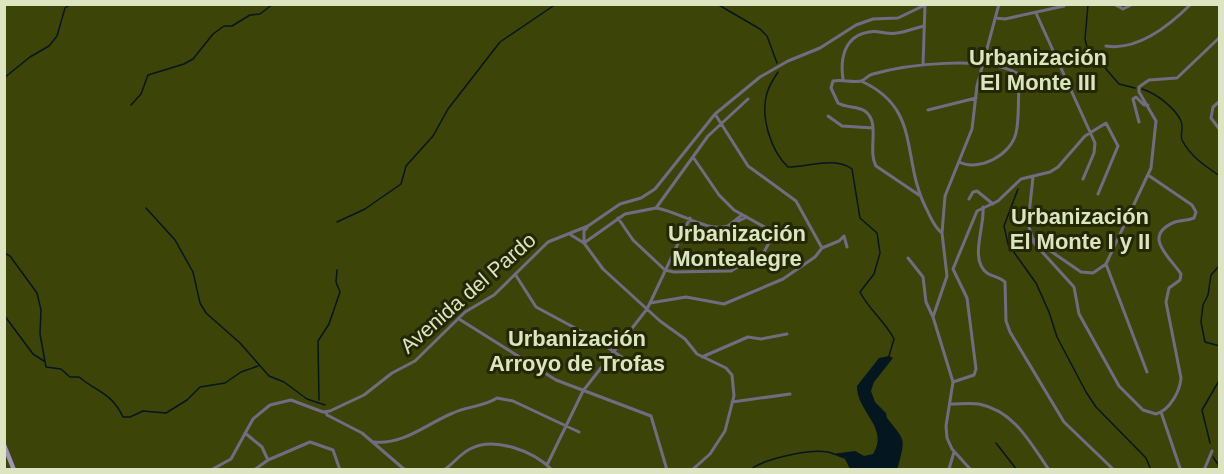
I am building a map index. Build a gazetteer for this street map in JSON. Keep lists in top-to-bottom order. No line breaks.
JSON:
{"streets":{"street":["Avenida del Pardo"]},"districts":["Urbanización El Monte III","Urbanización El Monte I y II","Urbanización Montealegre","Urbanización Arroyo de Trofas"]}
